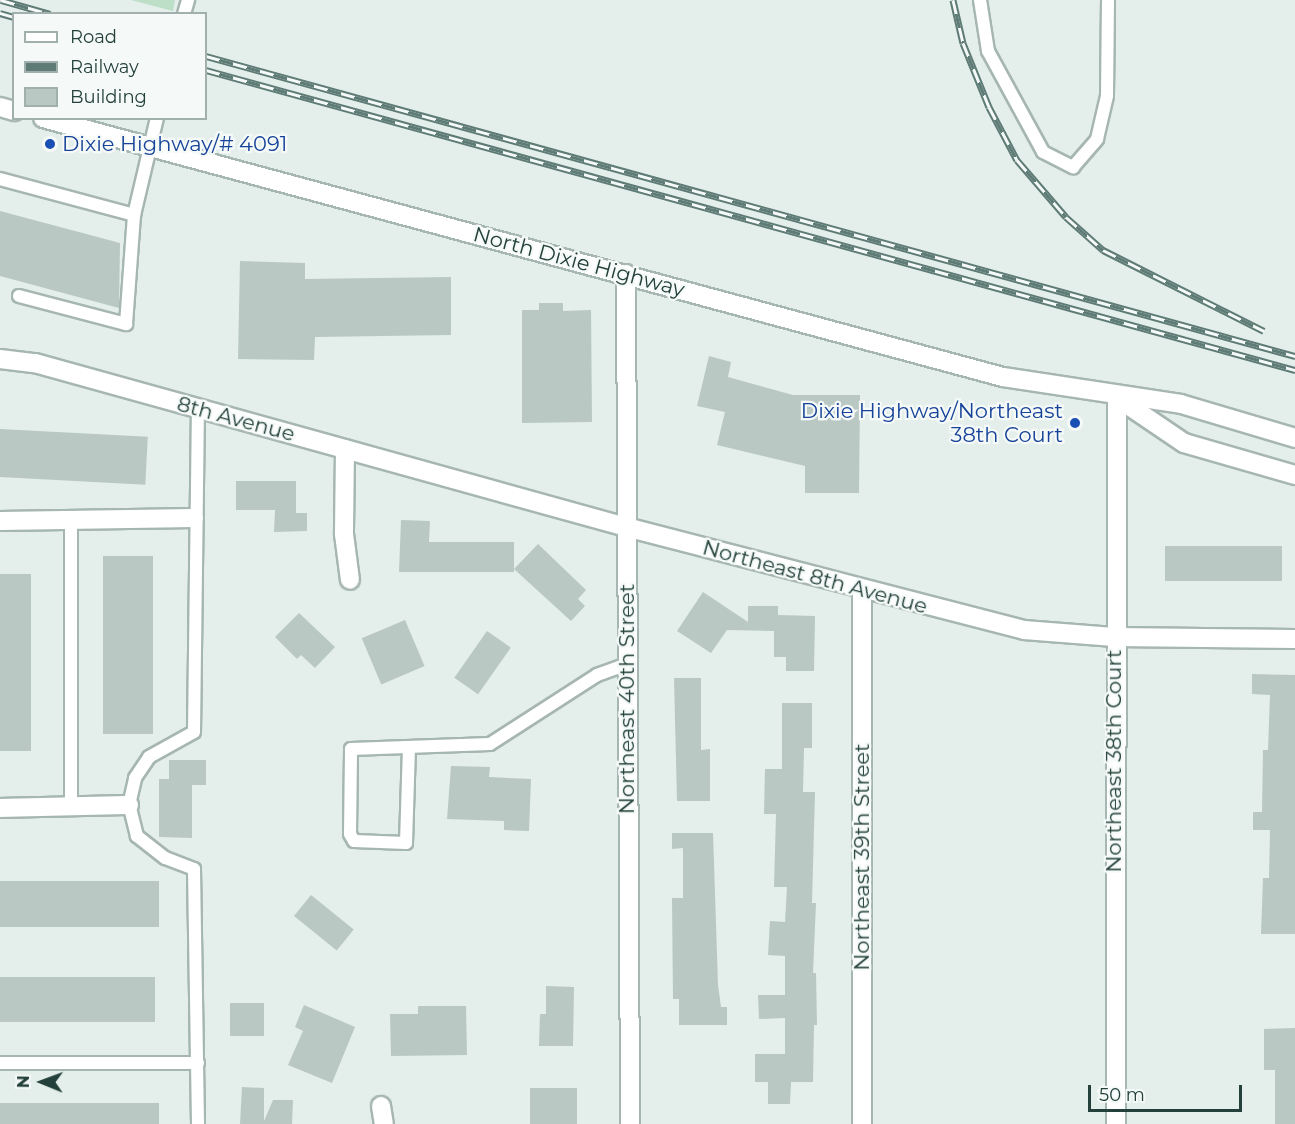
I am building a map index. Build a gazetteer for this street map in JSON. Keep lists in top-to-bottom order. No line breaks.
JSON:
{"streets":{"street":["North Dixie Highway","8th Avenue","Northeast 8th Avenue","Northeast 40th Street","Northeast 38th Court","Northeast 39th Street"]},"crossings":[["North Dixie Highway","Northeast 40th Street"],["North Dixie Highway","Northeast 38th Court"],["8th Avenue","Northeast 8th Avenue"],["Northeast 8th Avenue","Northeast 40th Street"],["Northeast 8th Avenue","Northeast 38th Court"],["Northeast 8th Avenue","Northeast 39th Street"]],"places":["Dixie Highway/# 4091","Dixie Highway/Northeast 38th Court"],"legend":["Road","Railway","Building"],"scale_bar":"50 m","north":"left"}
